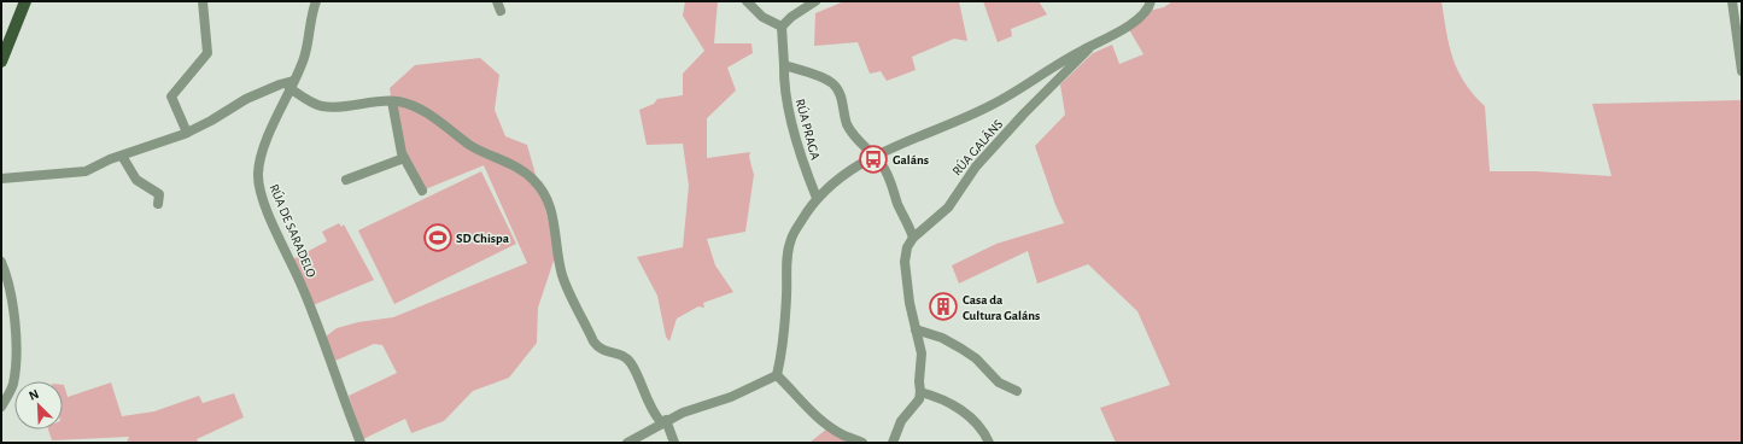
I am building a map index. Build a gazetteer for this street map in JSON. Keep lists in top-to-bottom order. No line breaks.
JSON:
{"streets":{"street":["RÚA PRAGA","RÚA GALÁNS","RÚA DE SARADELO"]},"places":{"bus stop":["Galáns"],"sports":["SD Chispa"],"building":["Casa da Cultura Galáns"]},"north":"top left"}
